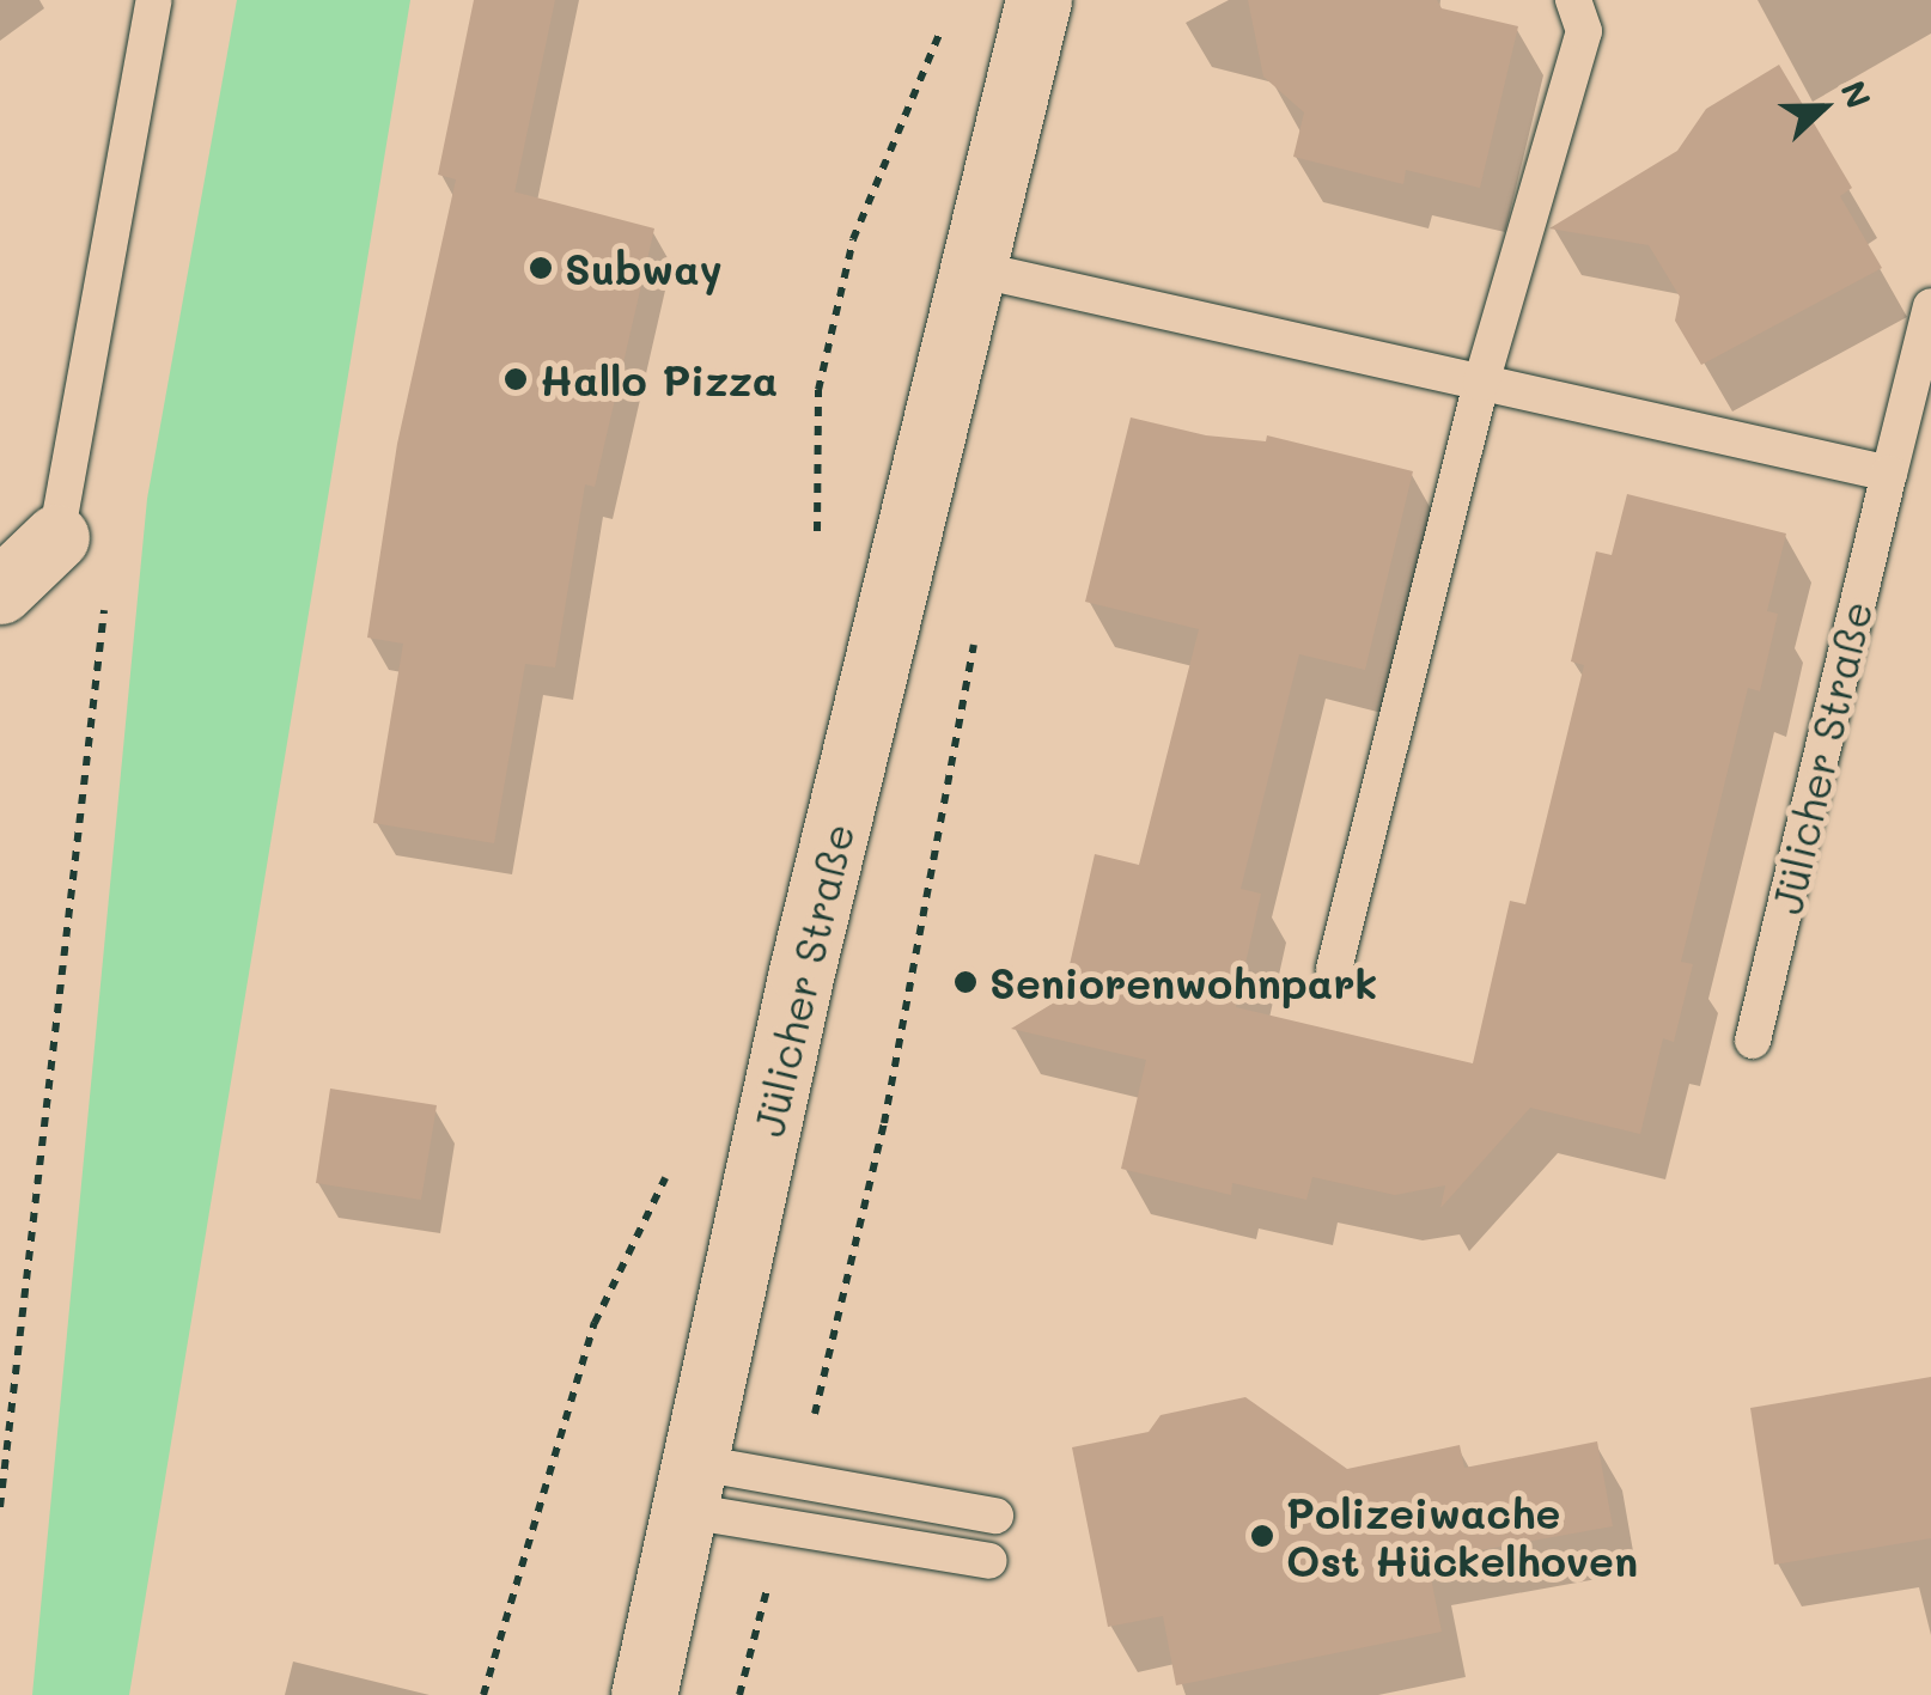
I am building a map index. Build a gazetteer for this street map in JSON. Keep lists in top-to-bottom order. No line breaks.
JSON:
{"streets":{"main road":["Jülicher Straße"]},"places":["Subway","Hallo Pizza","Seniorenwohnpark","Polizeiwache Ost Hückelhoven"],"north":"right"}
